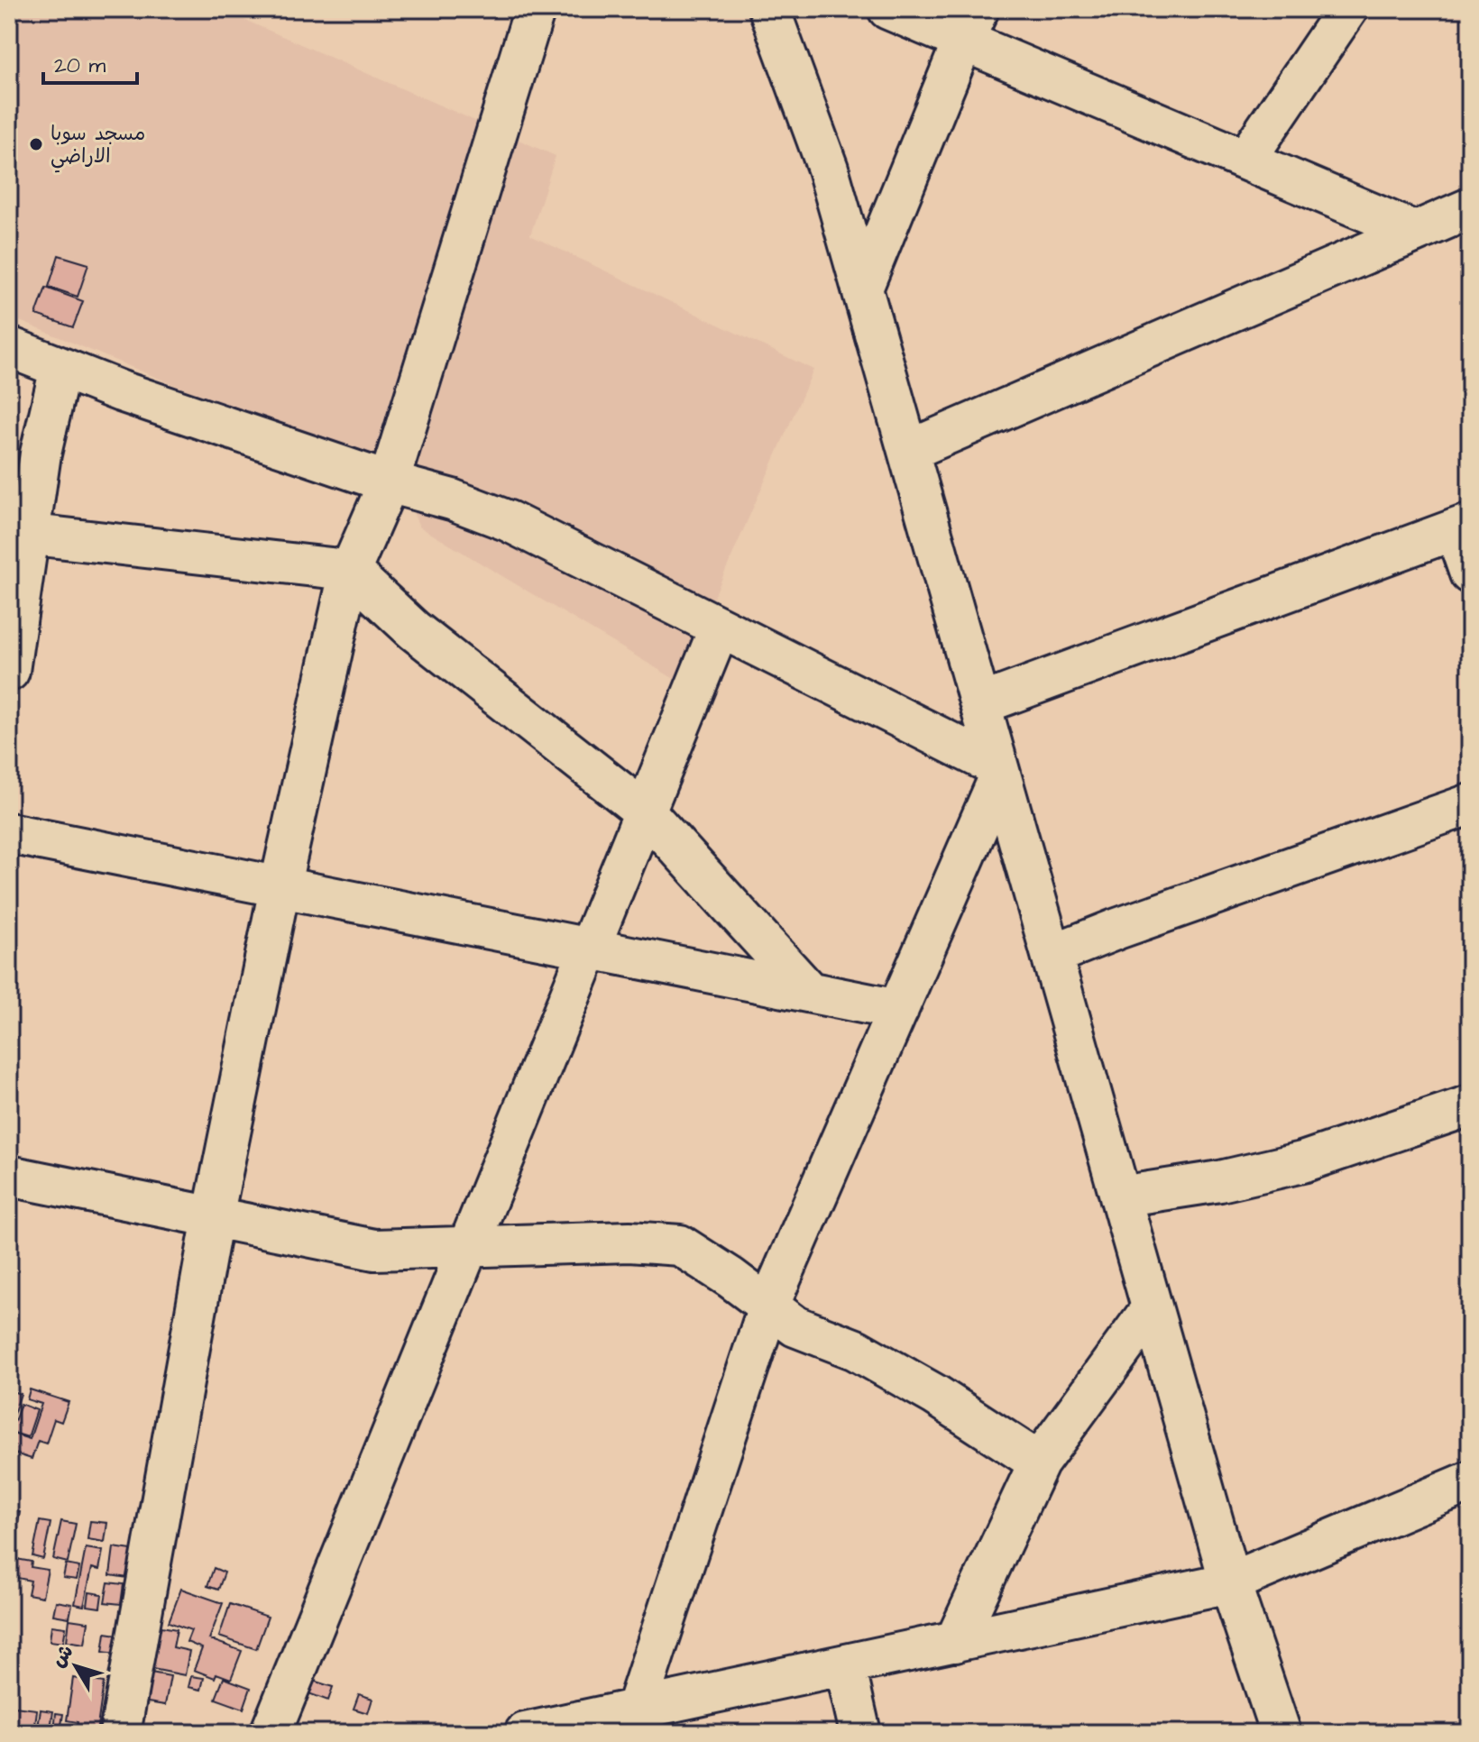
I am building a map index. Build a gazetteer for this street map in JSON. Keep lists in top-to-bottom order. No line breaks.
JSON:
{"places":["مسجد سوبا الاراضي"],"scale_bar":"20 m","north":"top left"}
